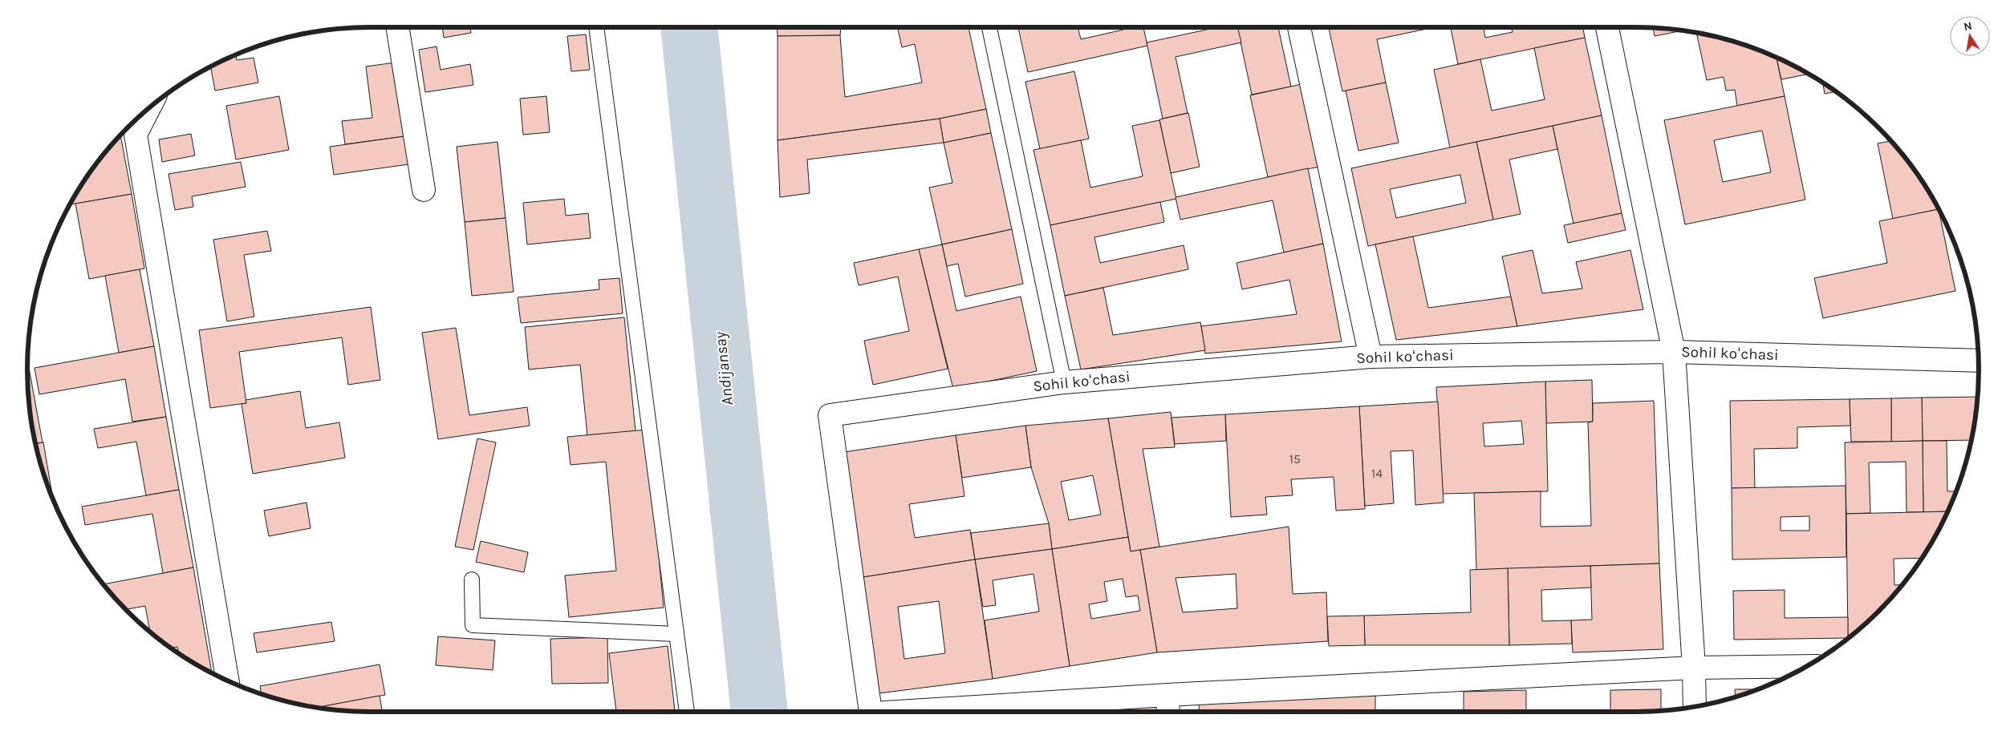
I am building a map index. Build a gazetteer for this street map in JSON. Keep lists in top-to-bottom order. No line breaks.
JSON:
{"streets":{"street":["Sohil koʻchasi"]},"water":["Andijansay"],"house_numbers":["15","14"],"north":"top"}
